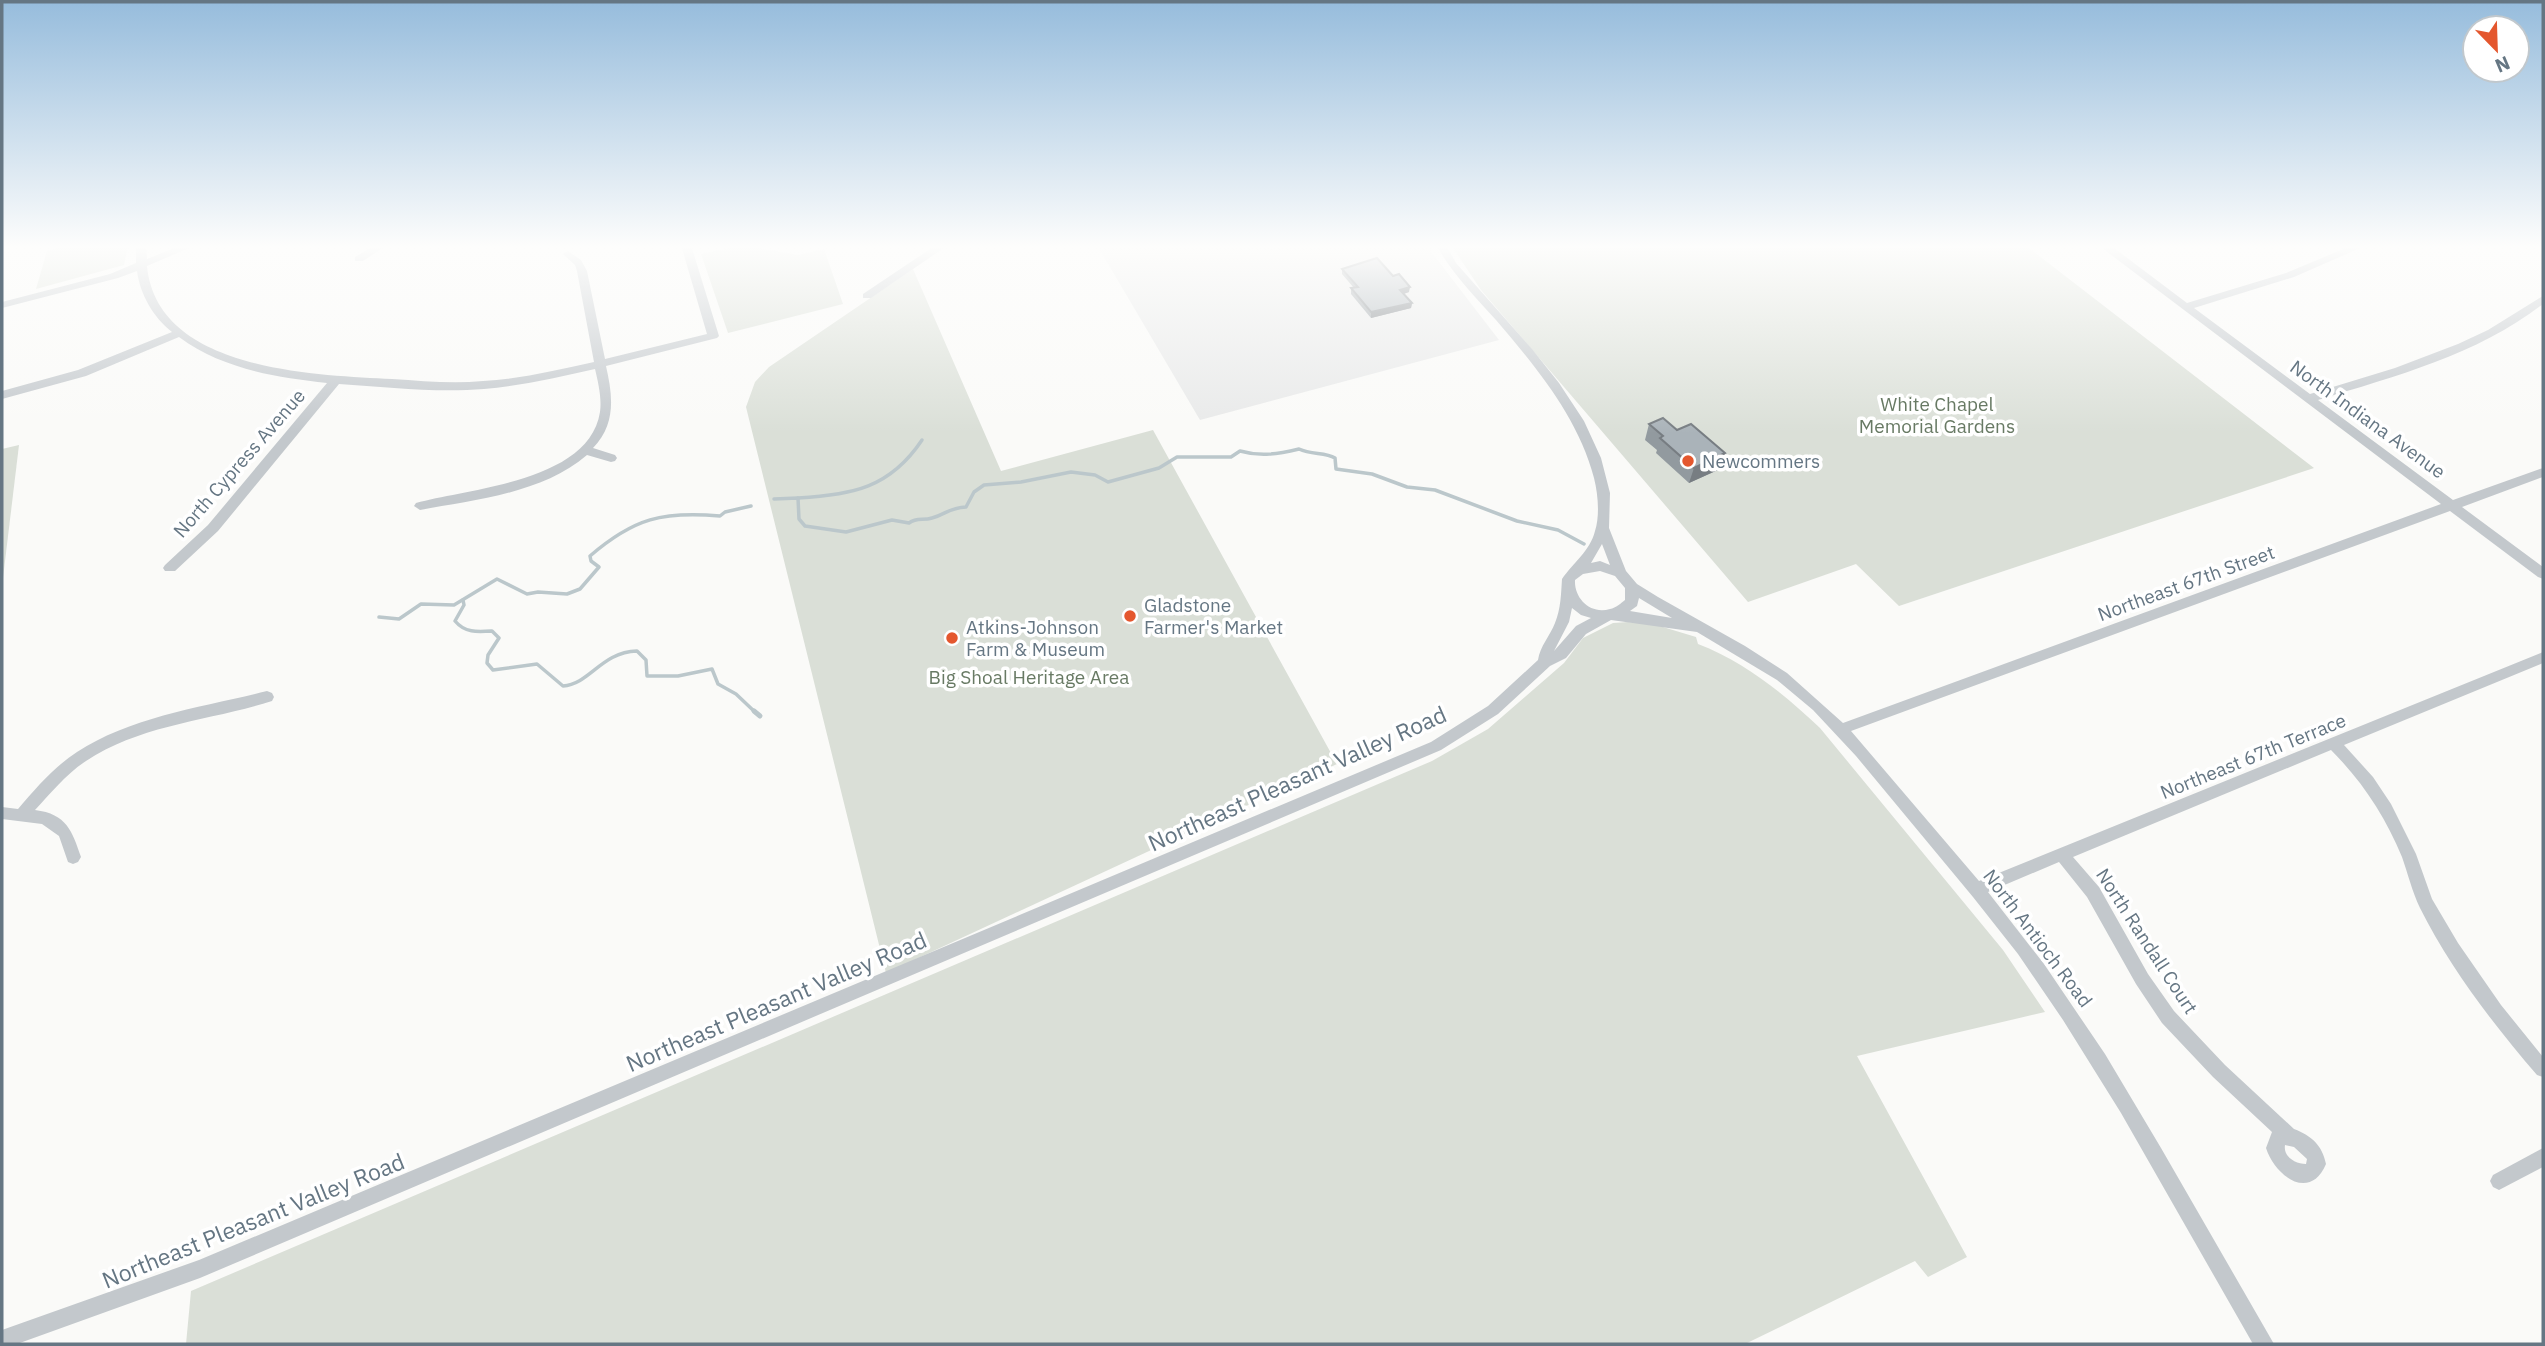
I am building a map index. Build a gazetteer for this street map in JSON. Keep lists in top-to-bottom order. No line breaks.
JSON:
{"streets":{"street":["North Indiana Avenue","North Cypress Avenue","Northeast 67th Street","Northeast 67th Terrace","Northeast Pleasant Valley Road","North Antioch Road","North Randall Court"]},"crossings":[["North Indiana Avenue","Northeast 67th Street"],["Northeast 67th Street","North Antioch Road"],["Northeast 67th Terrace","North Antioch Road"],["Northeast 67th Terrace","North Randall Court"],["Northeast Pleasant Valley Road","North Antioch Road"]],"parks":["White Chapel Memorial Gardens","Big Shoal Heritage Area"],"places":["Newcommers","Gladstone Farmer's Market","Atkins-Johnson Farm & Museum"],"north":"bottom right"}
